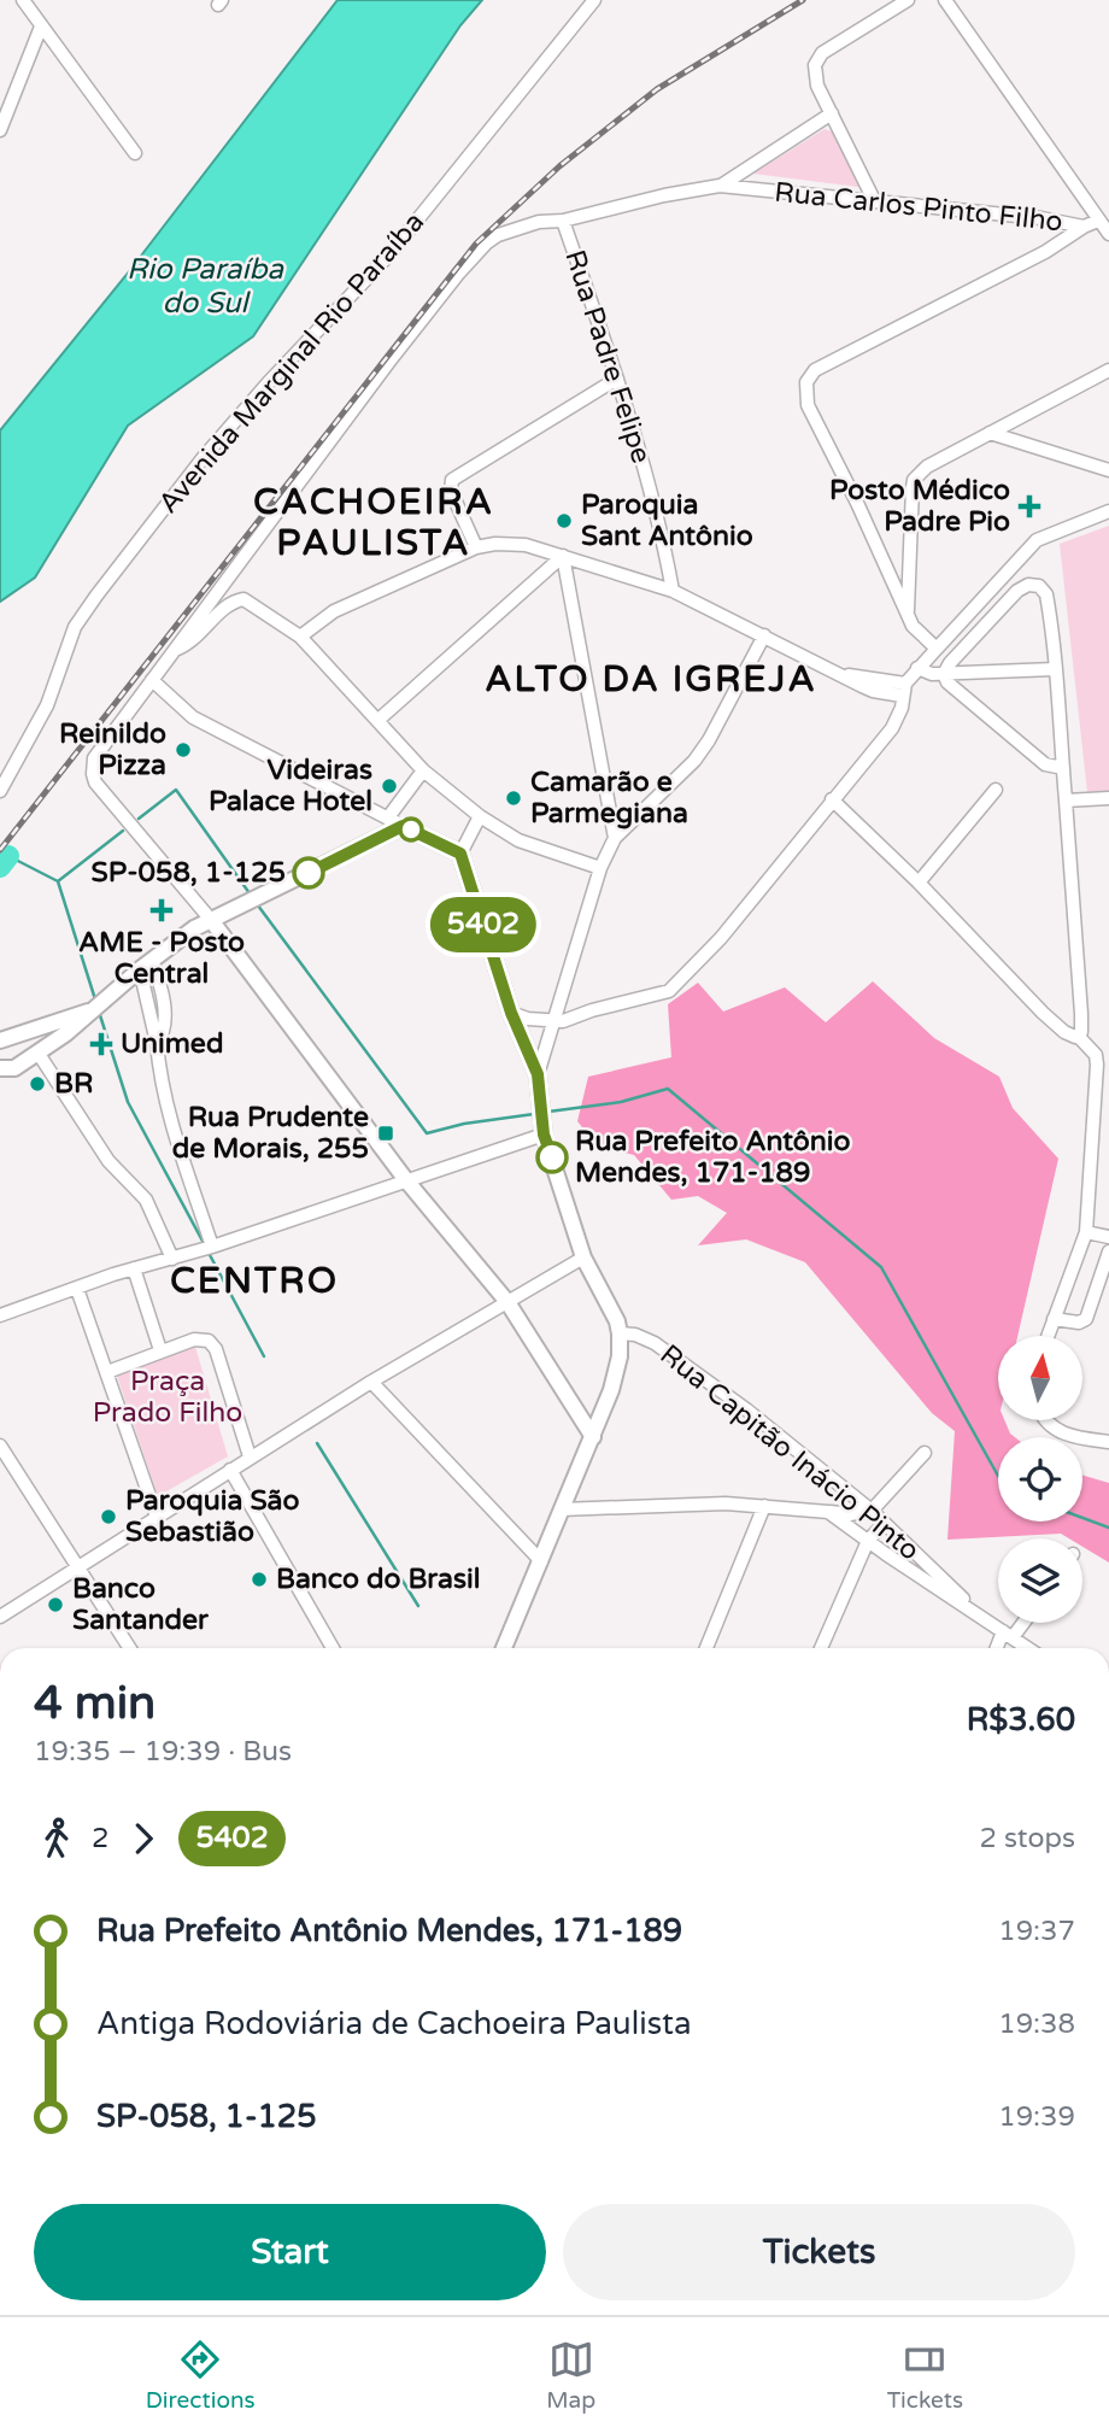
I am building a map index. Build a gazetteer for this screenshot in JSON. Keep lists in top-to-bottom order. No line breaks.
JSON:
{"streets":{"street":["Rua Carlos Pinto Filho","Rua Padre Felipe","Avenida Marginal Rio Paraíba","Rua Capitão Inácio Pinto"]},"districts":["CACHOEIRA PAULISTA","ALTO DA IGREJA","CENTRO"],"water":["Rio Paraíba do Sul"],"parks":["Praça Prado Filho"],"places":{"health":["Posto Médico Padre Pio","AME - Posto Central","Unimed"],"other":["Paroquia Sant Antônio","Reinildo Pizza","Videiras Palace Hotel","Camarão e Parmegiana","SP-058, 1-125","BR","Rua Prefeito Antônio Mendes, 171-189","Paroquia São Sebastião","Banco do Brasil","Banco Santander"],"transit":["Rua Prudente de Morais, 255"]},"lines":["bus line 5402"],"north":"top","page":{"on_map":"5402","heading":["4 min","19:35 – 19:39 · Bus","R$3.60"],"legs":["2","5402","2 stops"],"list":[{"name":"Rua Prefeito Antônio Mendes, 171-189","value":"19:37"},{"name":"Antiga Rodoviária de Cachoeira Paulista","value":"19:38"},{"name":"SP-058, 1-125","value":"19:39"}],"buttons":["Start","Tickets"],"tabs":["Directions","Map","Tickets"]}}
